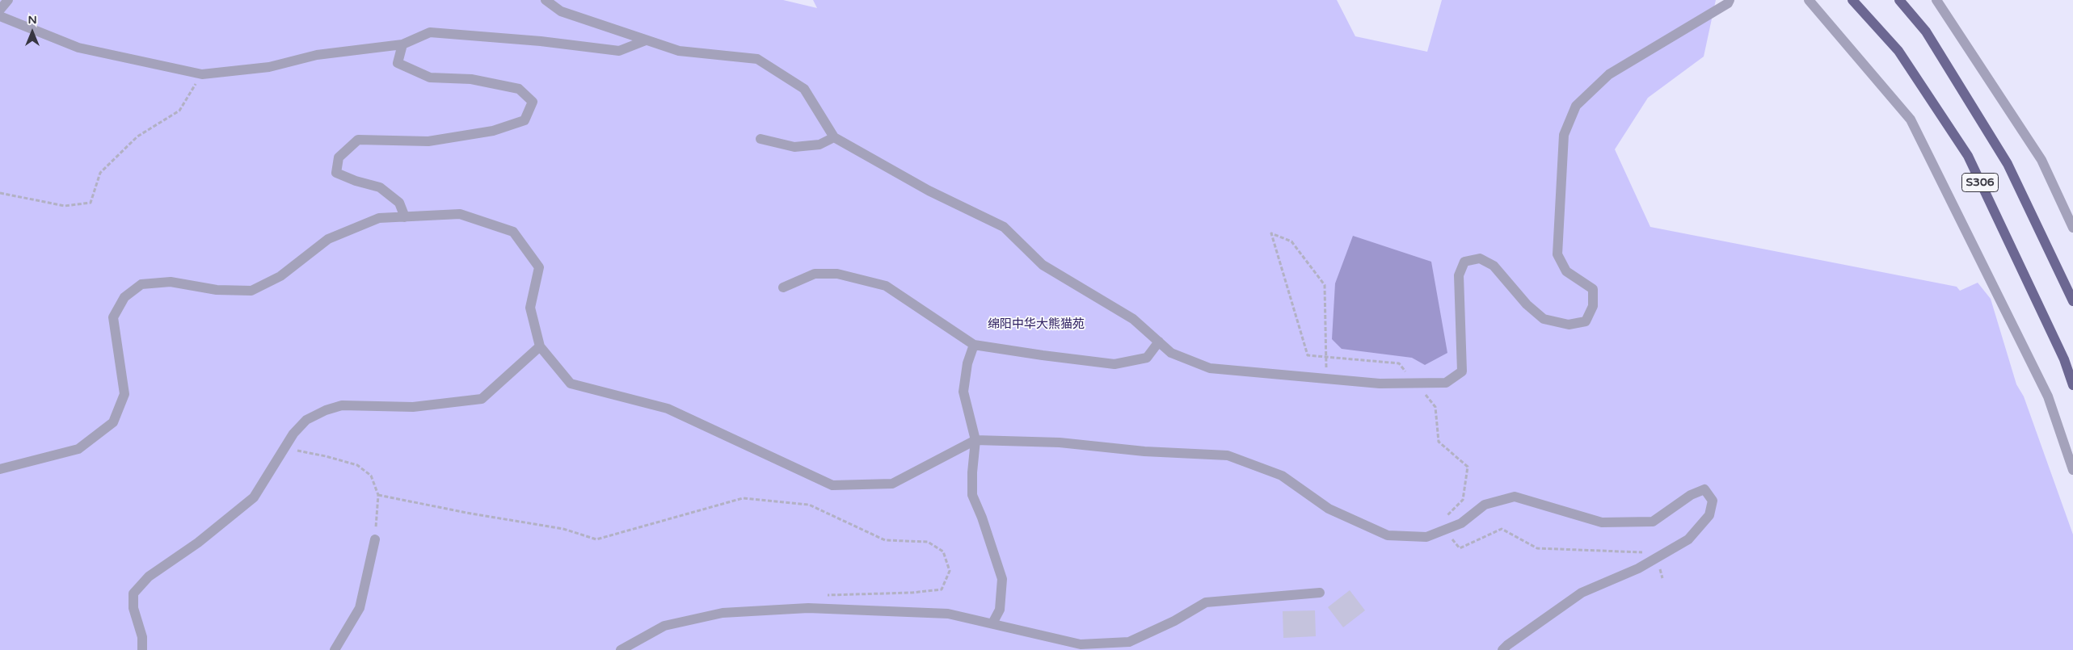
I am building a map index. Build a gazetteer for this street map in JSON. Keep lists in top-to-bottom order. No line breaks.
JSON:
{"streets":{"main road":["S306"]},"parks":["绵阳中华大熊猫苑"],"north":"top"}
